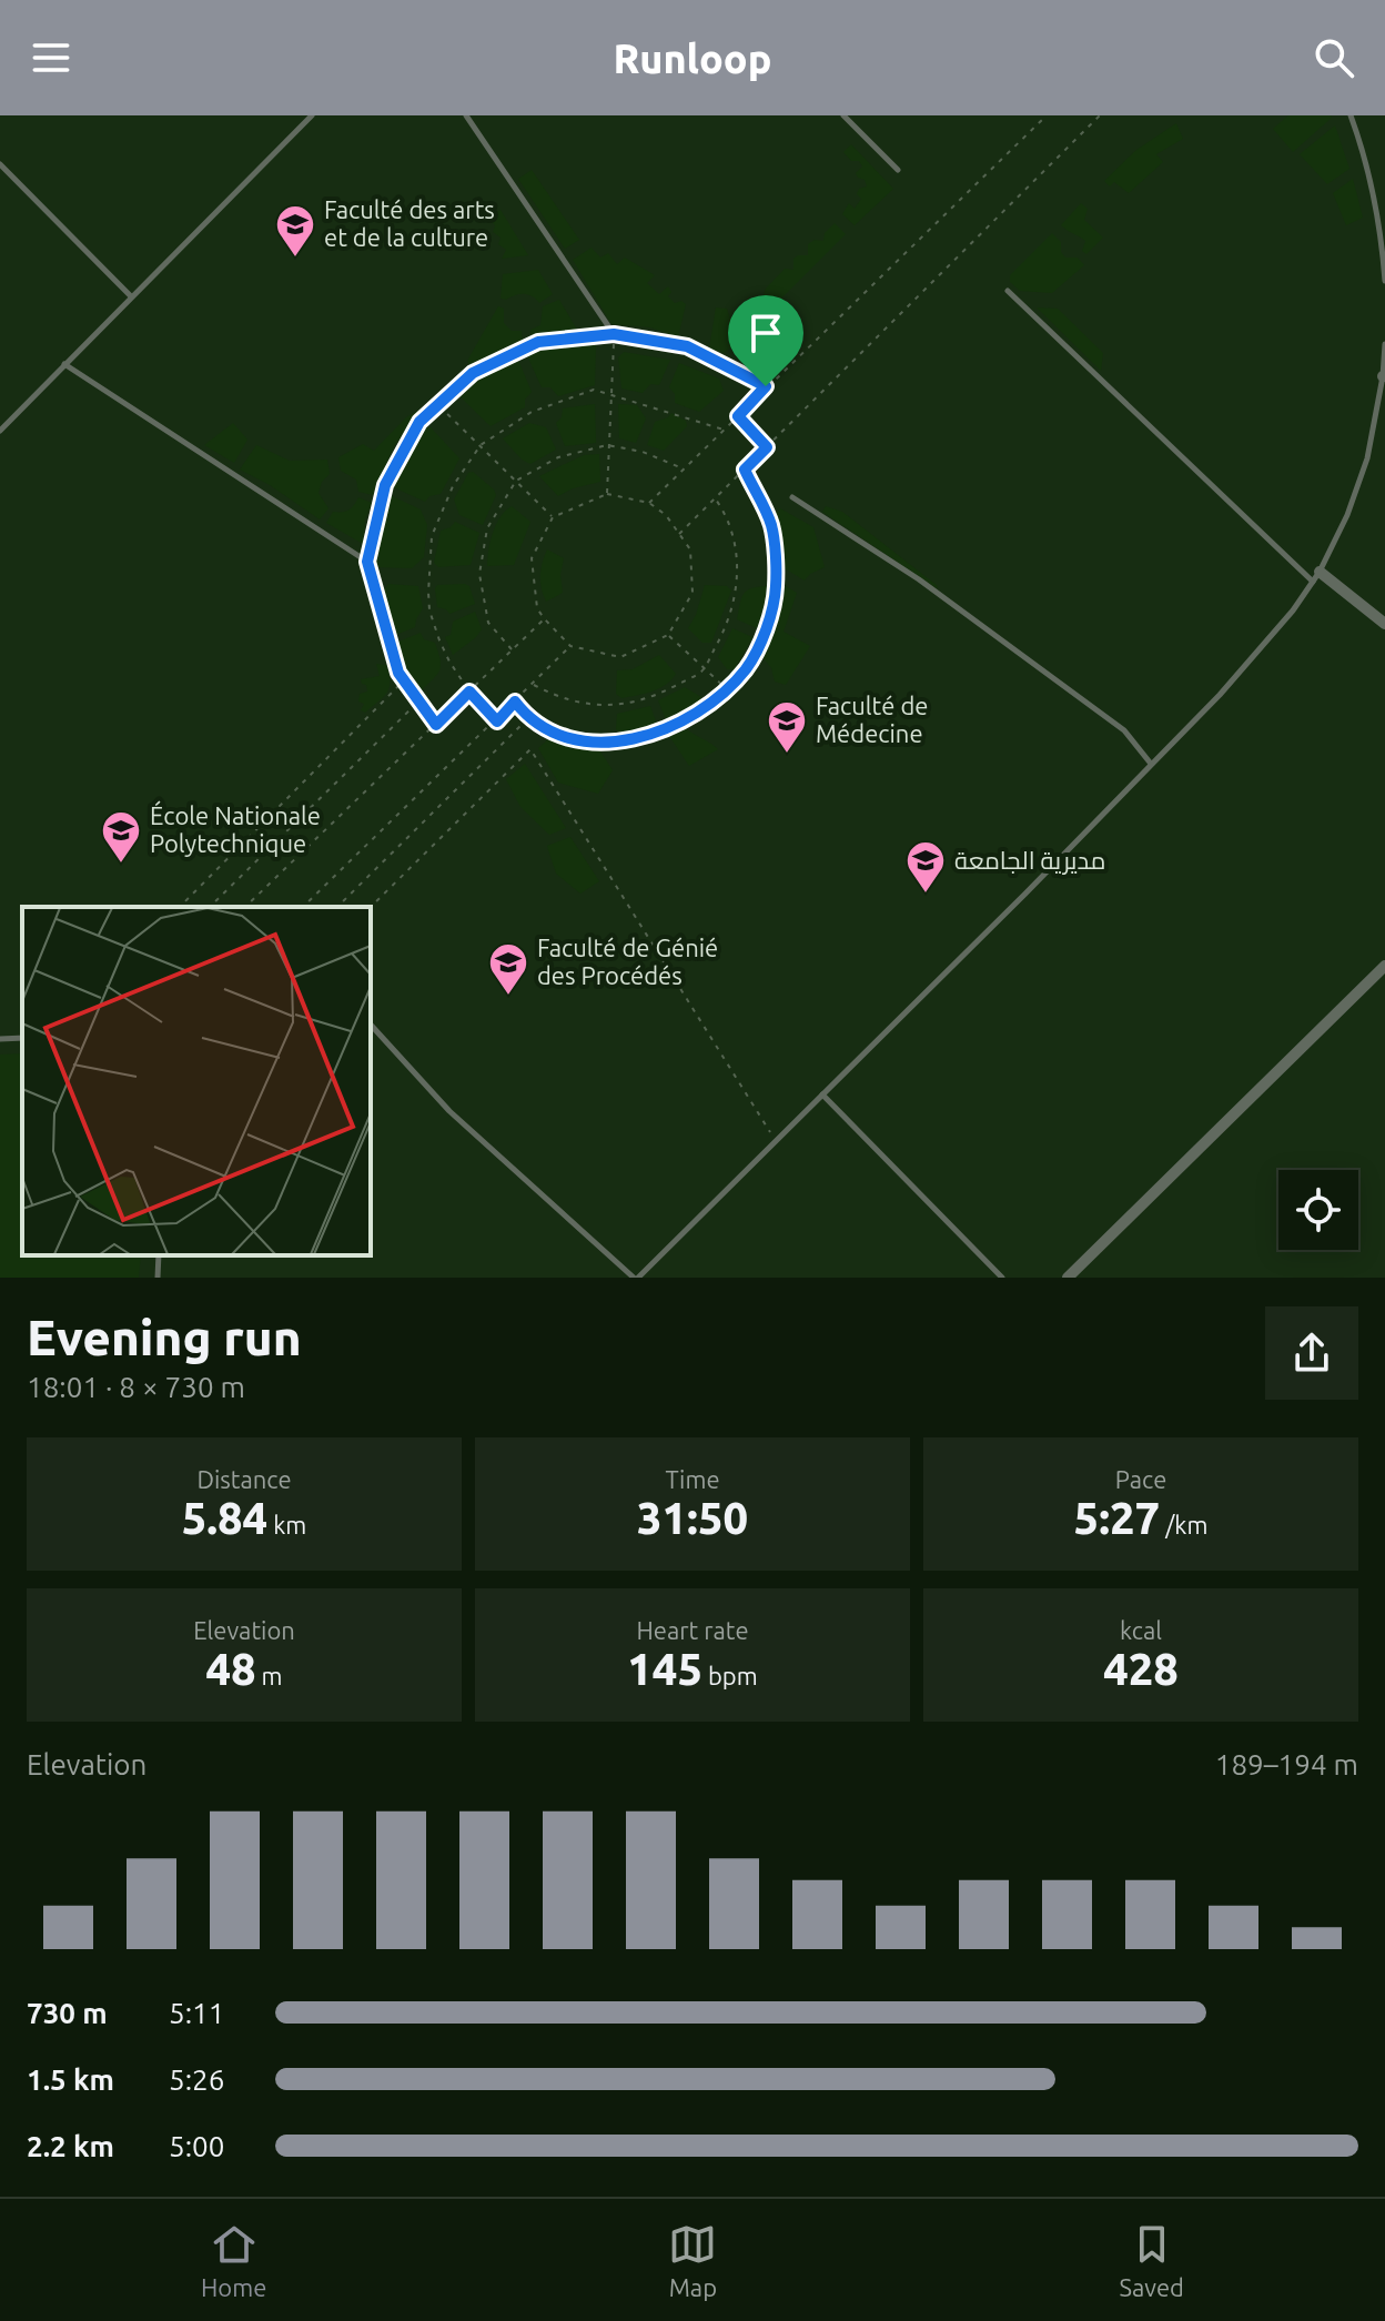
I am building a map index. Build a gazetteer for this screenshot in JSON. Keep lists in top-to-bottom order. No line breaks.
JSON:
{"places":{"school or university":["Faculté des arts et de la culture","Faculté de Médecine","École Nationale Polytechnique","مديرية الجامعة","Faculté de Génié des Procédés"]},"page":{"header":"Runloop","heading":["Evening run","18:01 · 8 × 730 m"],"stats":[["Distance","5.84 km"],["Time","31:50"],["Pace","5:27 /km"],["Elevation","48 m"],["Heart rate","145 bpm"],["kcal","428"]],"chart":["Elevation","189–194 m"],"list":[{"name":"730 m","note":"5:11"},{"name":"1.5 km","note":"5:26"},{"name":"2.2 km","note":"5:00"}],"tabs":["Home","Map","Saved"]}}
